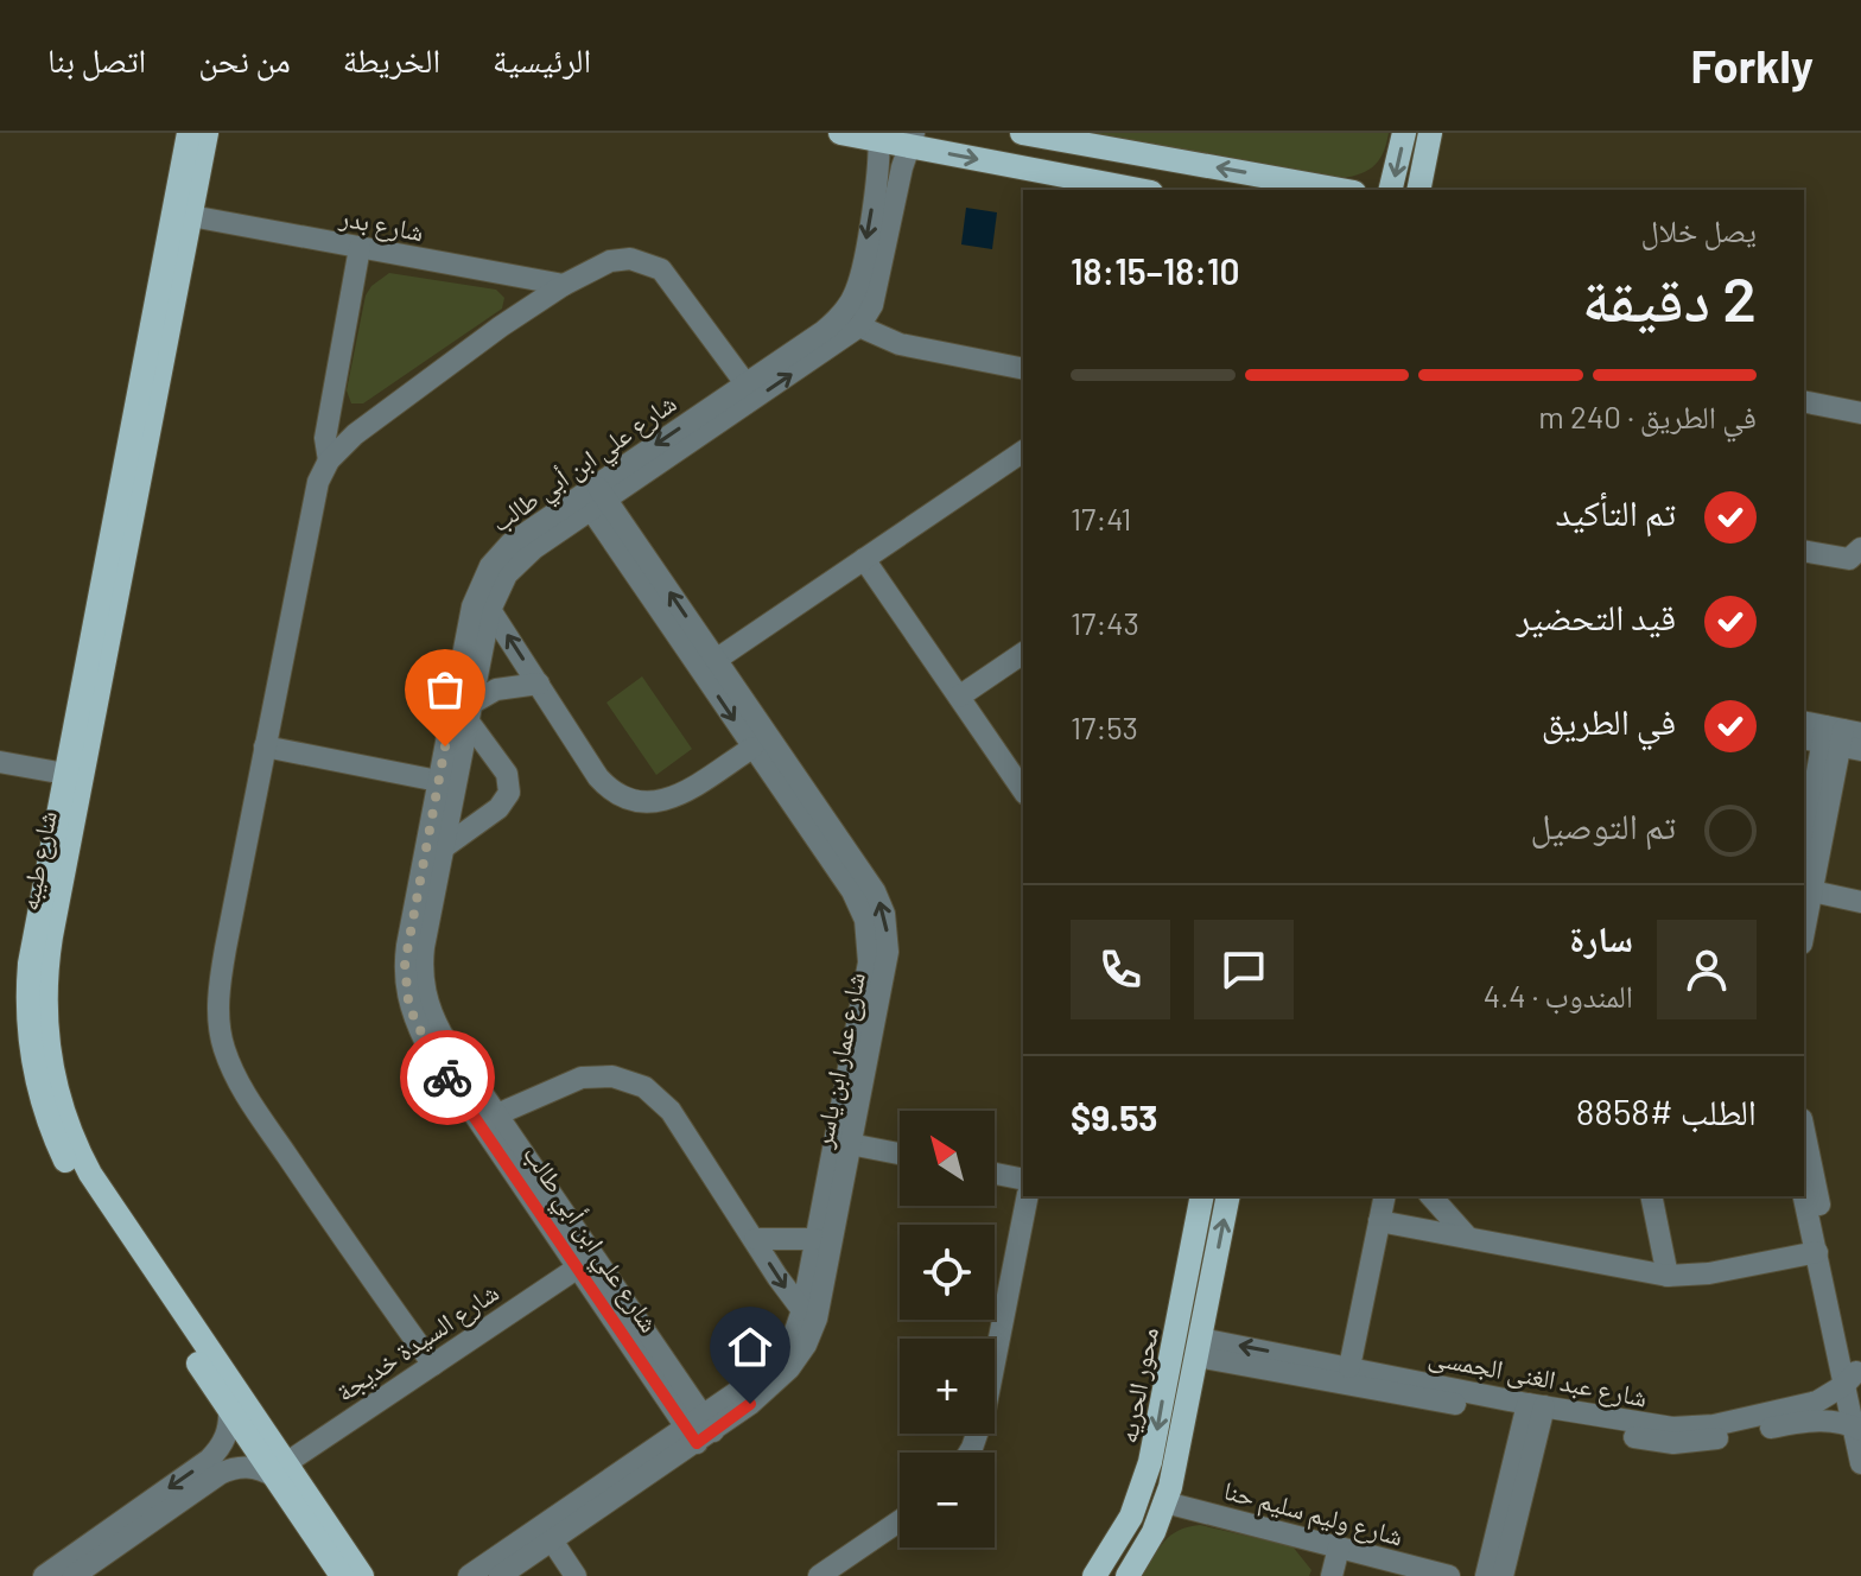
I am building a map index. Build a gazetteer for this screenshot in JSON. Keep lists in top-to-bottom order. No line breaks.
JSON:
{"streets":{"main road":["شارع طيبه","محور الحريه"],"street":["شارع بدر","شارع علي ابن أبي طالب","شارع عمار ابن ياسر","شارع السيدة خديجة","شارع عبد الغنى الجمسى","شارع وليم سليم حنا"]},"crossings":[["شارع بدر","شارع طيبه"],["شارع علي ابن أبي طالب","شارع عمار ابن ياسر"],["شارع علي ابن أبي طالب","شارع السيدة خديجة"],["شارع طيبه","شارع السيدة خديجة"],["شارع عبد الغنى الجمسى","محور الحريه"],["محور الحريه","شارع وليم سليم حنا"]],"north":"top left","page":{"header":"Forkly","nav":["الرئيسية","الخريطة","من نحن","اتصل بنا"],"heading":["2 دقيقة","يصل خلال","18:10–18:15"],"panel":["سارة","المندوب · 4.4","الطلب #8858","$9.53"],"bar":"في الطريق · 240 m","list":[["تم التأكيد","17:41"],["قيد التحضير","17:43"],["في الطريق","17:53"],"تم التوصيل"],"map_buttons":["+","−"]}}
